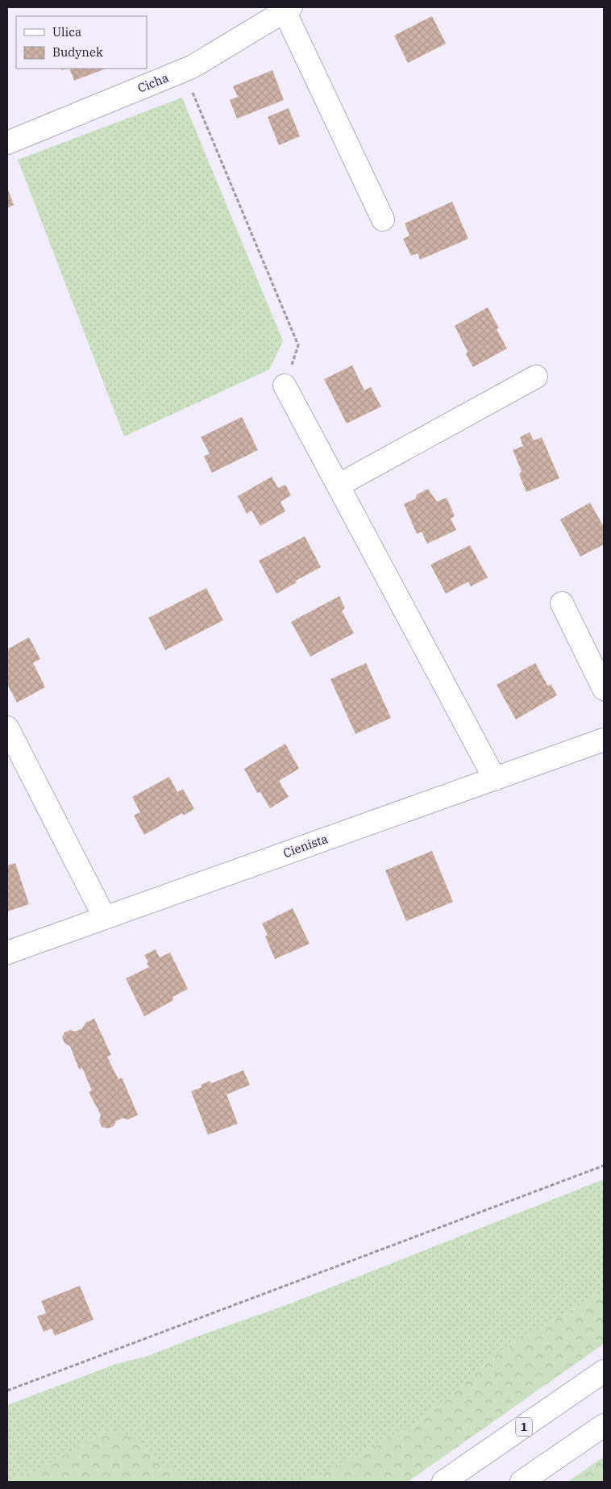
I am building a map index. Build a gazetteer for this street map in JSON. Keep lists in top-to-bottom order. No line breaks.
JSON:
{"streets":{"street":["Cicha","Cienista","1"]},"legend":["Ulica","Budynek"]}
